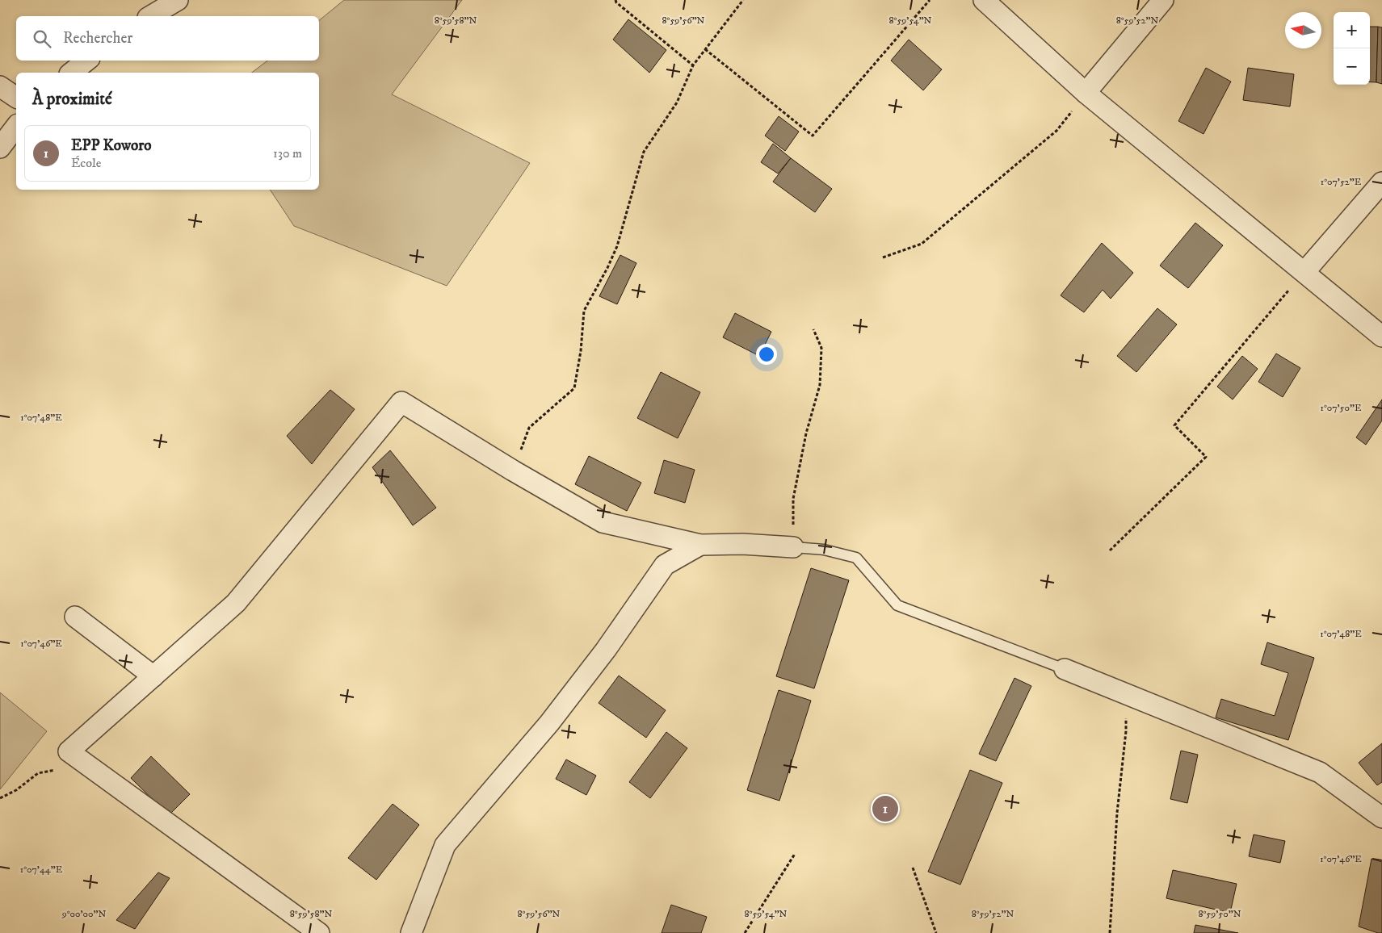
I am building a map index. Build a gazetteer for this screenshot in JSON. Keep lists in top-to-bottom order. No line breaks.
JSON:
{"north":"left","page":{"map_buttons":["+","−"],"search":"Rechercher","heading":"À proximité","list":[{"mark":"1","name":"EPP Koworo","note":"École","value":"130 m"}],"pins":"1"},"coordinates":["8°59'54\"N","8°59'58\"N","8°59'56\"N","8°59'52\"N","1°07'52\"E","1°07'50\"E","1°07'48\"E","1°07'46\"E","1°07'44\"E","9°00'00\"N","8°59'50\"N"]}
